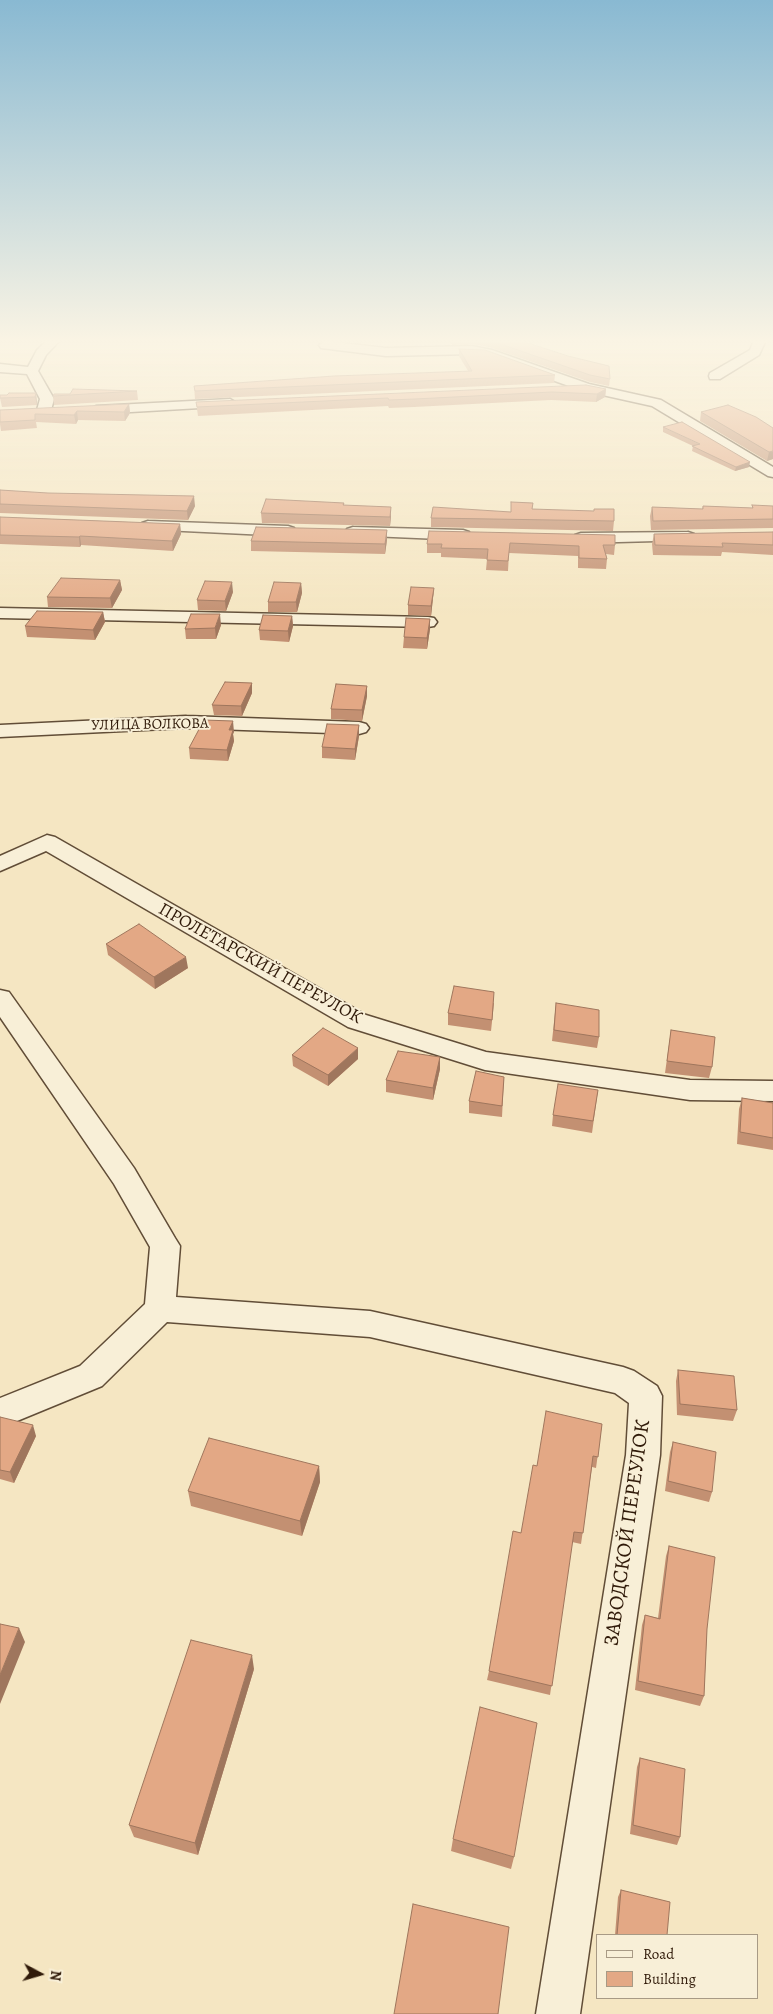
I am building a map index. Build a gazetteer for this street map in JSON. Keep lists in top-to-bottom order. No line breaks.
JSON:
{"streets":{"street":["УЛИЦА ВОЛКОВА","ПРОЛЕТАРСКИЙ ПЕРЕУЛОК","ЗАВОДСКОЙ ПЕРЕУЛОК"]},"legend":["Road","Building"],"north":"right"}
